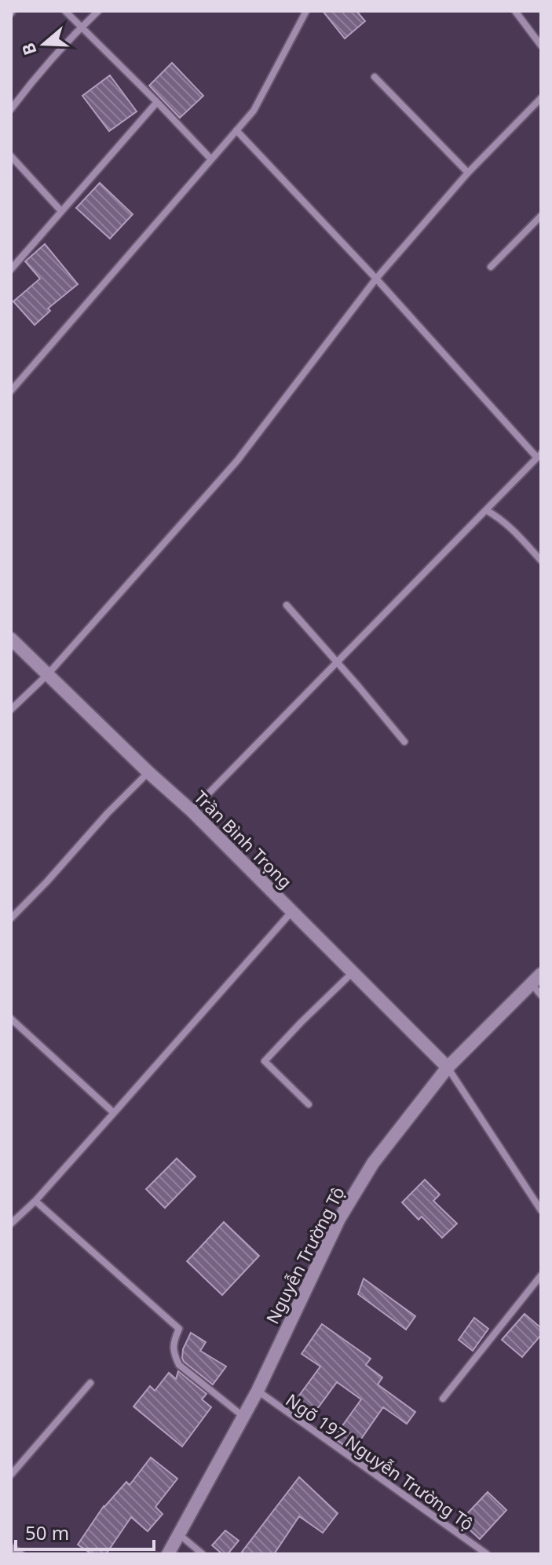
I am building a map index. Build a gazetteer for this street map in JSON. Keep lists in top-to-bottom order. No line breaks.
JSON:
{"streets":{"main road":["Trần Bình Trọng","Nguyễn Trường Tộ"],"street":["Ngõ 197 Nguyễn Trường Tộ"]},"crossings":[["Trần Bình Trọng","Nguyễn Trường Tộ"],["Nguyễn Trường Tộ","Ngõ 197 Nguyễn Trường Tộ"]],"scale_bar":"50 m","north":"left"}
